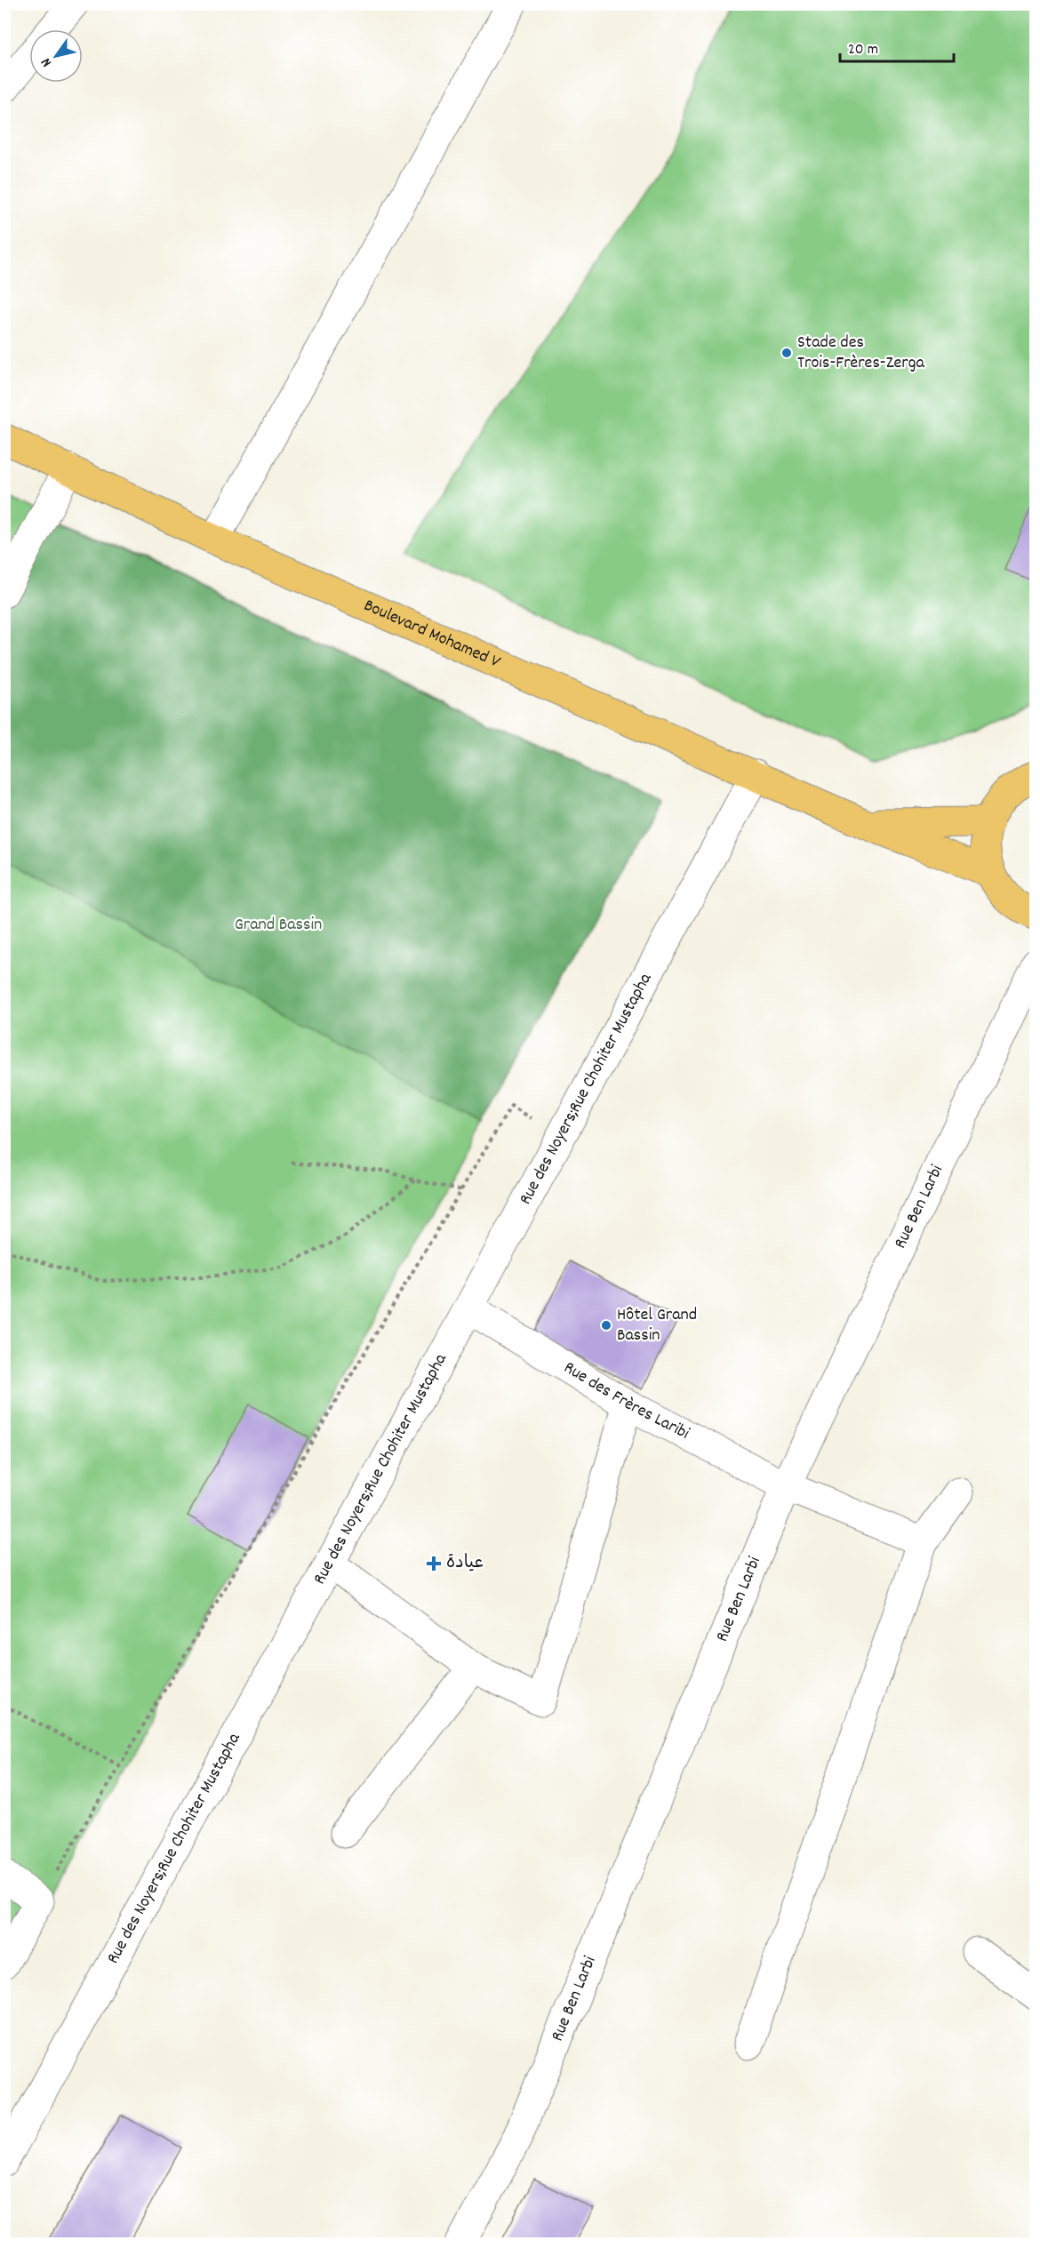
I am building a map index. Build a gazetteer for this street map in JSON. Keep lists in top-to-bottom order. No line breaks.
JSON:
{"streets":{"main road":["Boulevard Mohamed V"],"street":["Rue des Noyers;Rue Chohiter Mustapha","Rue Ben Larbi","Rue des Frères Laribi"]},"crossings":[["Boulevard Mohamed V","Rue des Noyers;Rue Chohiter Mustapha"],["Rue des Noyers;Rue Chohiter Mustapha","Rue des Frères Laribi"],["Rue Ben Larbi","Rue des Frères Laribi"]],"parks":["Grand Bassin"],"places":{"other":["Stade des Trois-Frères-Zerga","Hôtel Grand Bassin"],"health":["عيادة"]},"scale_bar":"20 m","north":"bottom left"}
